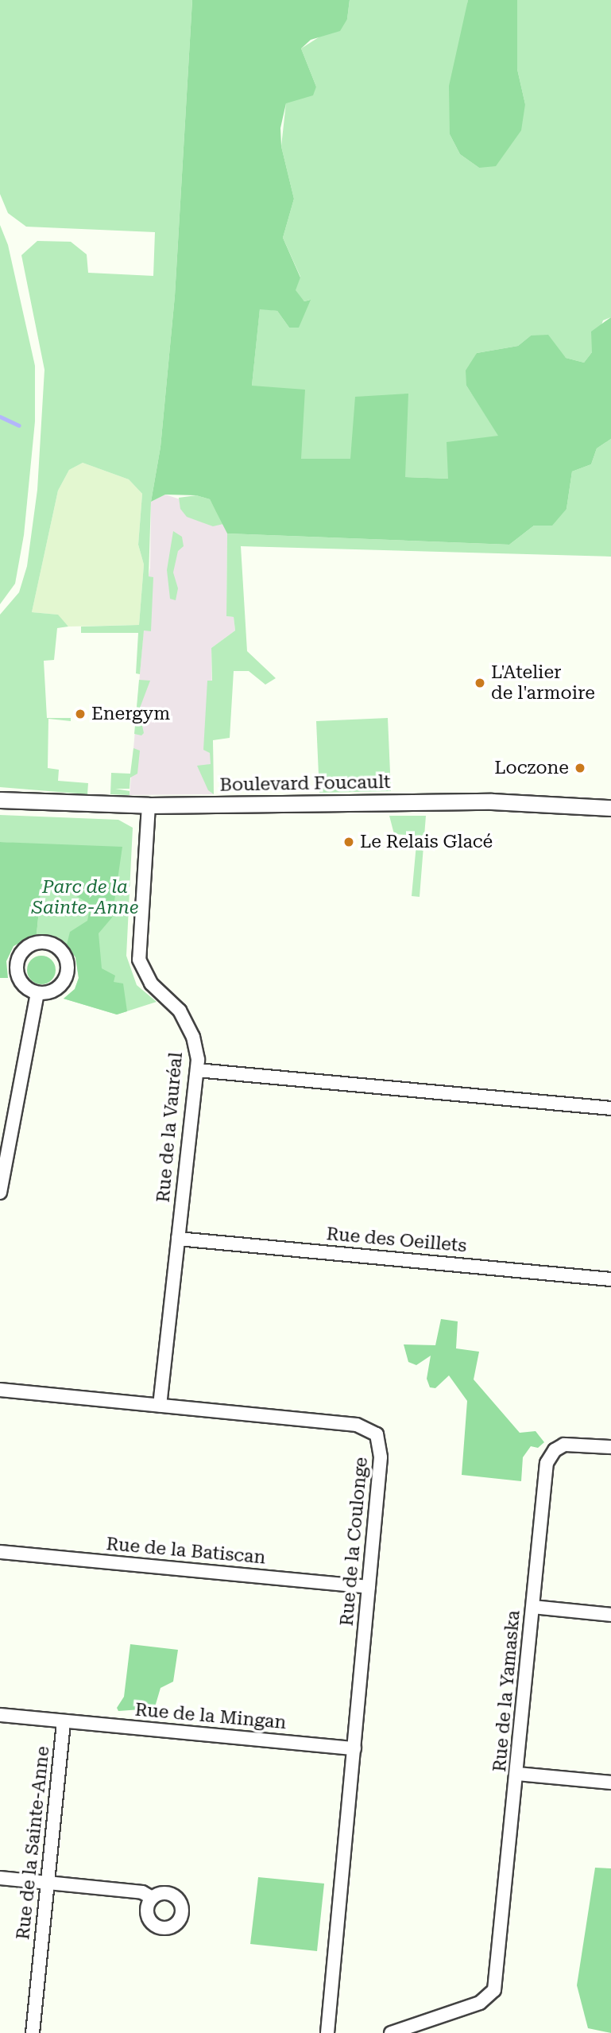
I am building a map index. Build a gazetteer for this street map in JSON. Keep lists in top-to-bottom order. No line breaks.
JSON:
{"streets":{"street":["Boulevard Foucault","Rue de la Vauréal","Rue des Oeillets","Rue de la Coulonge","Rue de la Batiscan","Rue de la Yamaska","Rue de la Mingan","Rue de la Sainte-Anne"]},"crossings":[["Boulevard Foucault","Rue de la Vauréal"],["Rue de la Vauréal","Rue des Oeillets"],["Rue de la Vauréal","Rue de la Coulonge"],["Rue de la Coulonge","Rue de la Batiscan"],["Rue de la Coulonge","Rue de la Mingan"],["Rue de la Mingan","Rue de la Sainte-Anne"]],"parks":["Parc de la Sainte-Anne"],"places":["L'Atelier de l'armoire","Energym","Loczone","Le Relais Glacé"]}
